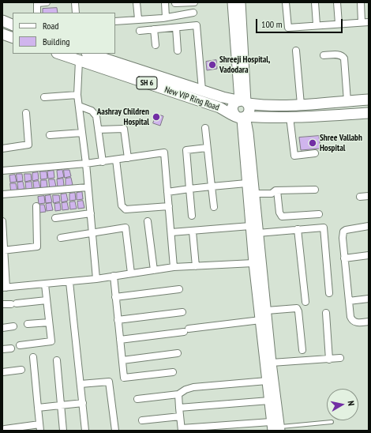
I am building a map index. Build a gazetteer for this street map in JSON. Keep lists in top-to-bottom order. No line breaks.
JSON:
{"streets":{"main road":["SH 6","New VIP Ring Road"]},"places":["Shreeji Hospital, Vadodara","Aashray Children Hospital","Shree Vallabh Hospital"],"legend":["Road","Building"],"scale_bar":"100 m","north":"right"}
